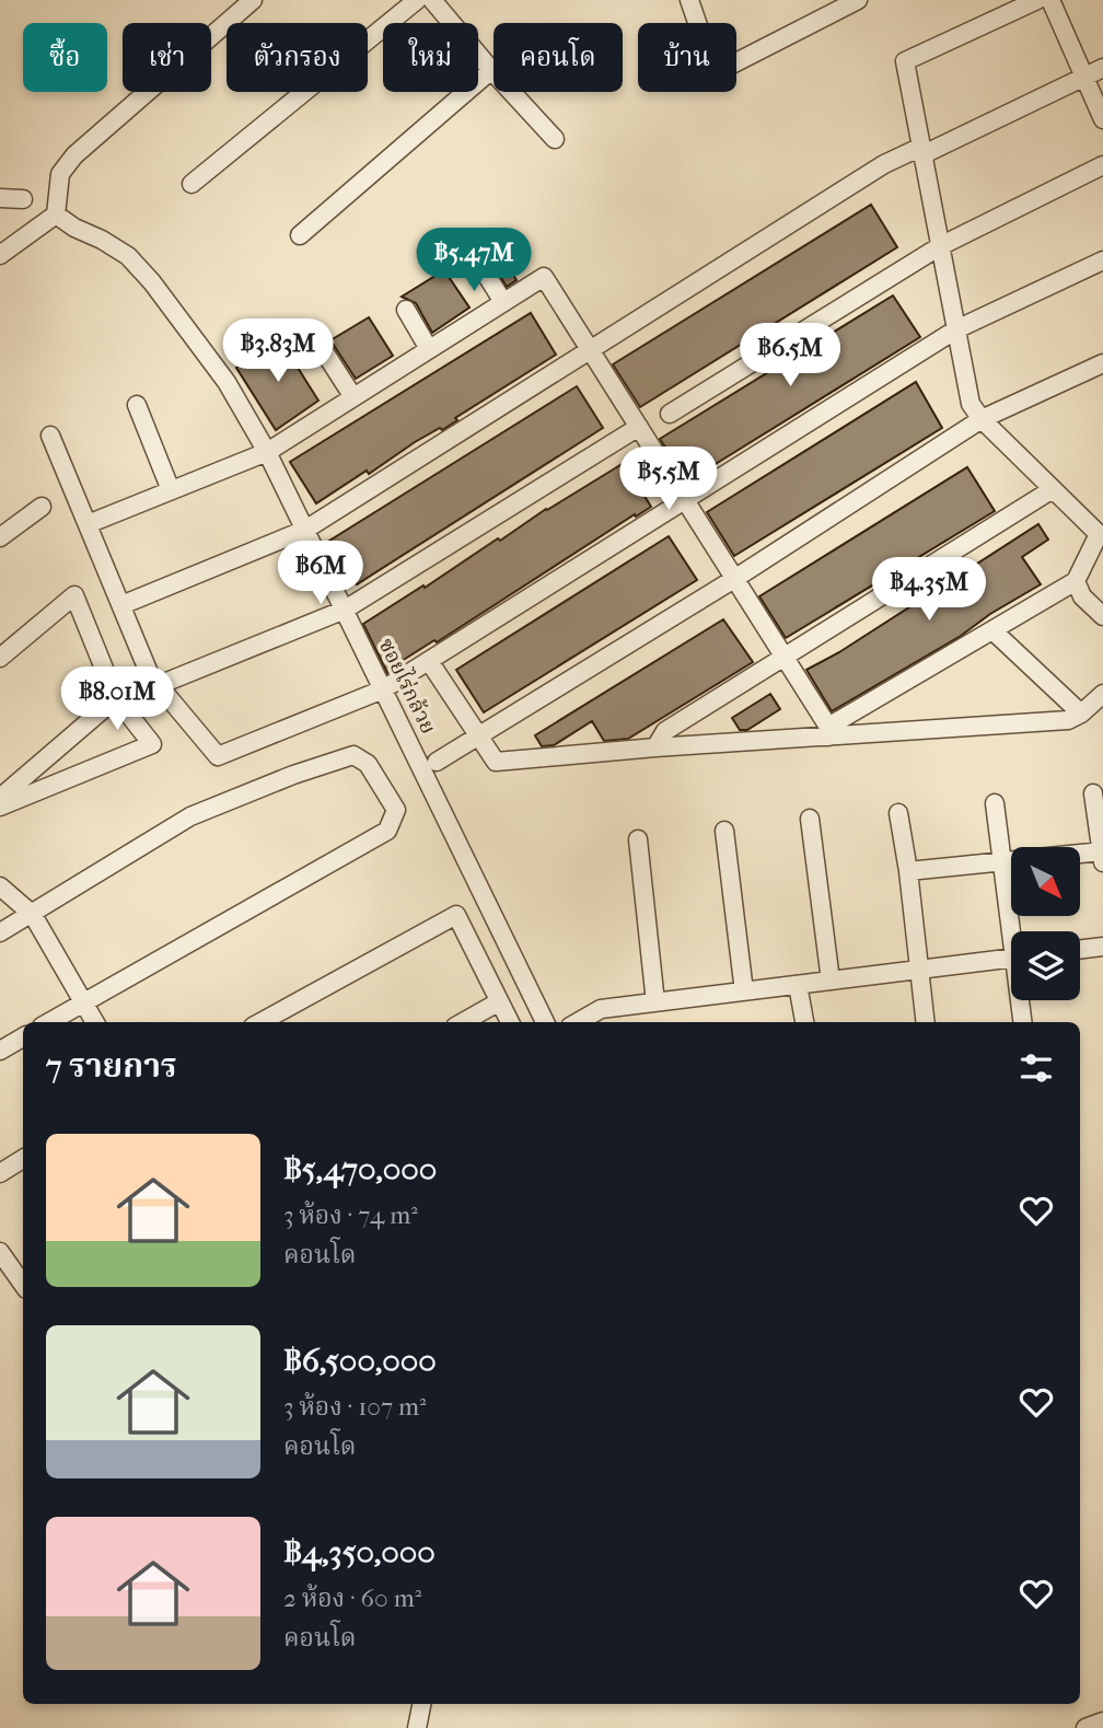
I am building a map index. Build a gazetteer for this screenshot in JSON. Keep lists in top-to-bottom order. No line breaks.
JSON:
{"streets":{"street":["ซอยไร่กล้วย"]},"north":"bottom right","page":{"chip":["ซื้อ","เช่า","ตัวกรอง","ใหม่","คอนโด","บ้าน"],"price":["฿5.47M","฿3.83M","฿6.5M","฿5.5M","฿6M","฿4.35M","฿8.01M"],"heading":"7 รายการ","list":[{"name":"฿5,470,000","note":"3 ห้อง · 74 m² · คอนโด"},{"name":"฿6,500,000","note":"3 ห้อง · 107 m² · คอนโด"},{"name":"฿4,350,000","note":"2 ห้อง · 60 m² · คอนโด"}]}}
